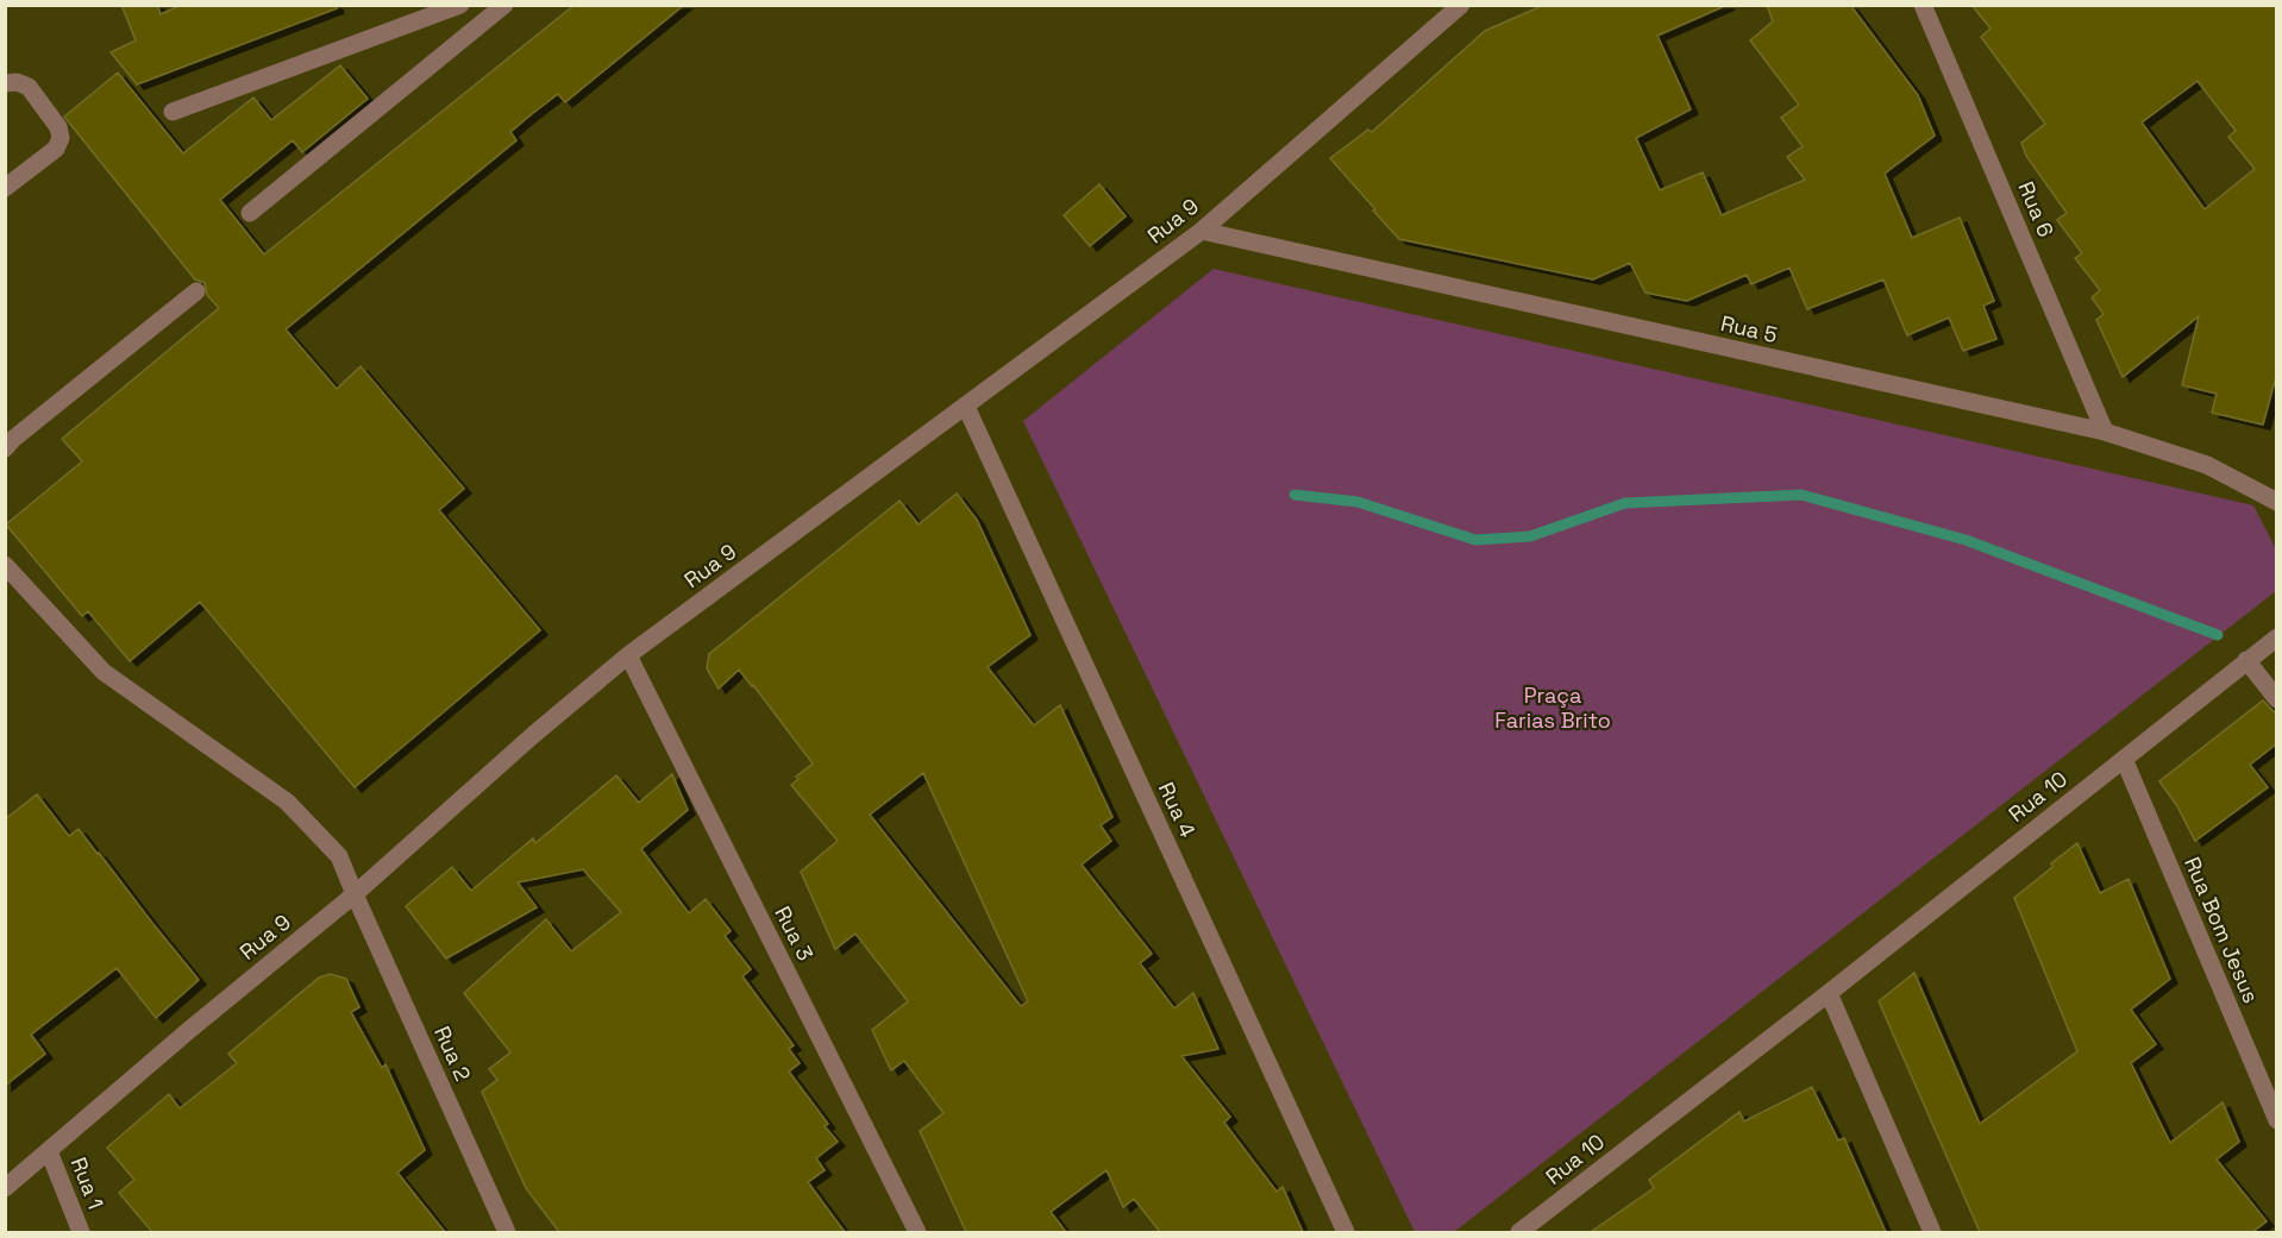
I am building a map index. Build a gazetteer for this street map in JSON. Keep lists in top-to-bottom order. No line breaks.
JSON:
{"streets":{"street":["Rua 6","Rua 9","Rua 5","Rua 10","Rua 4","Rua Bom Jesus","Rua 3","Rua 2","Rua 1"]},"crossings":[["Rua 6","Rua 5"],["Rua 9","Rua 5"],["Rua 9","Rua 4"],["Rua 9","Rua 3"],["Rua 9","Rua 2"],["Rua 9","Rua 1"],["Rua 10","Rua Bom Jesus"]],"parks":["Praça Farias Brito"]}
